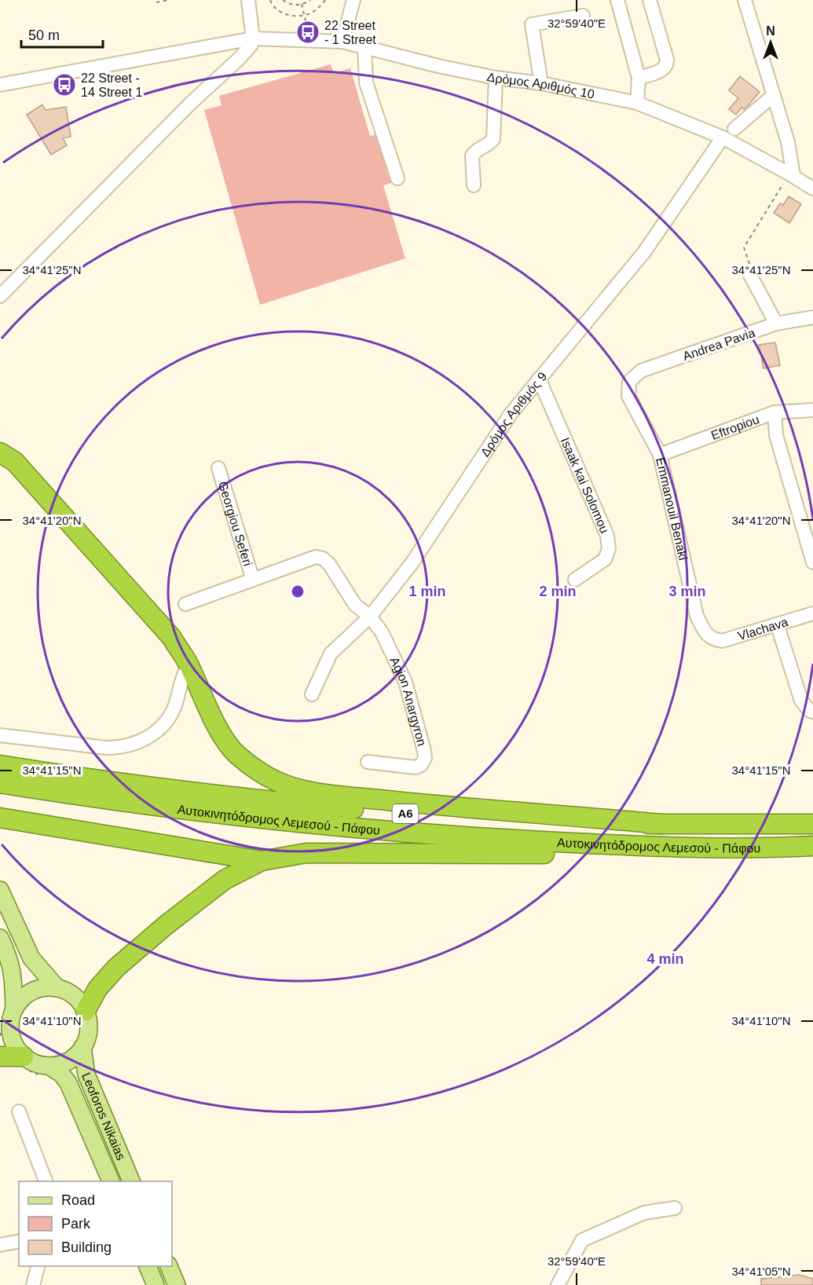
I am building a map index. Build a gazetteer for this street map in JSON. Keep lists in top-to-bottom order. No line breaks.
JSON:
{"streets":{"highway":["A6","Αυτοκινητόδρομος Λεμεσού - Πάφου"],"main road":["Leoforos Nikaias"],"street":["Δρόμος Αριθμός 10","Andrea Pavia","Δρόμος Αριθμός 9","Eftropiou","Isaak kai Solomou","Emmanouil Benaki","Georgiou Seferi","Vlachava","Agion Anargyron"]},"crossings":[["Δρόμος Αριθμός 10","Δρόμος Αριθμός 9"],["Andrea Pavia","Emmanouil Benaki"],["Δρόμος Αριθμός 9","Isaak kai Solomou"],["Δρόμος Αριθμός 9","Agion Anargyron"],["Eftropiou","Emmanouil Benaki"],["Emmanouil Benaki","Vlachava"]],"places":{"bus stop":["22 Street - 1 Street","22 Street - 14 Street 1"]},"legend":["Road","Park","Building"],"scale_bar":"50 m","north":"top","coordinates":["32°59'40\"E","34°41'25\"N","34°41'20\"N","34°41'15\"N","34°41'10\"N","34°41'05\"N"],"rings":["1 min","2 min","3 min","4 min"]}
